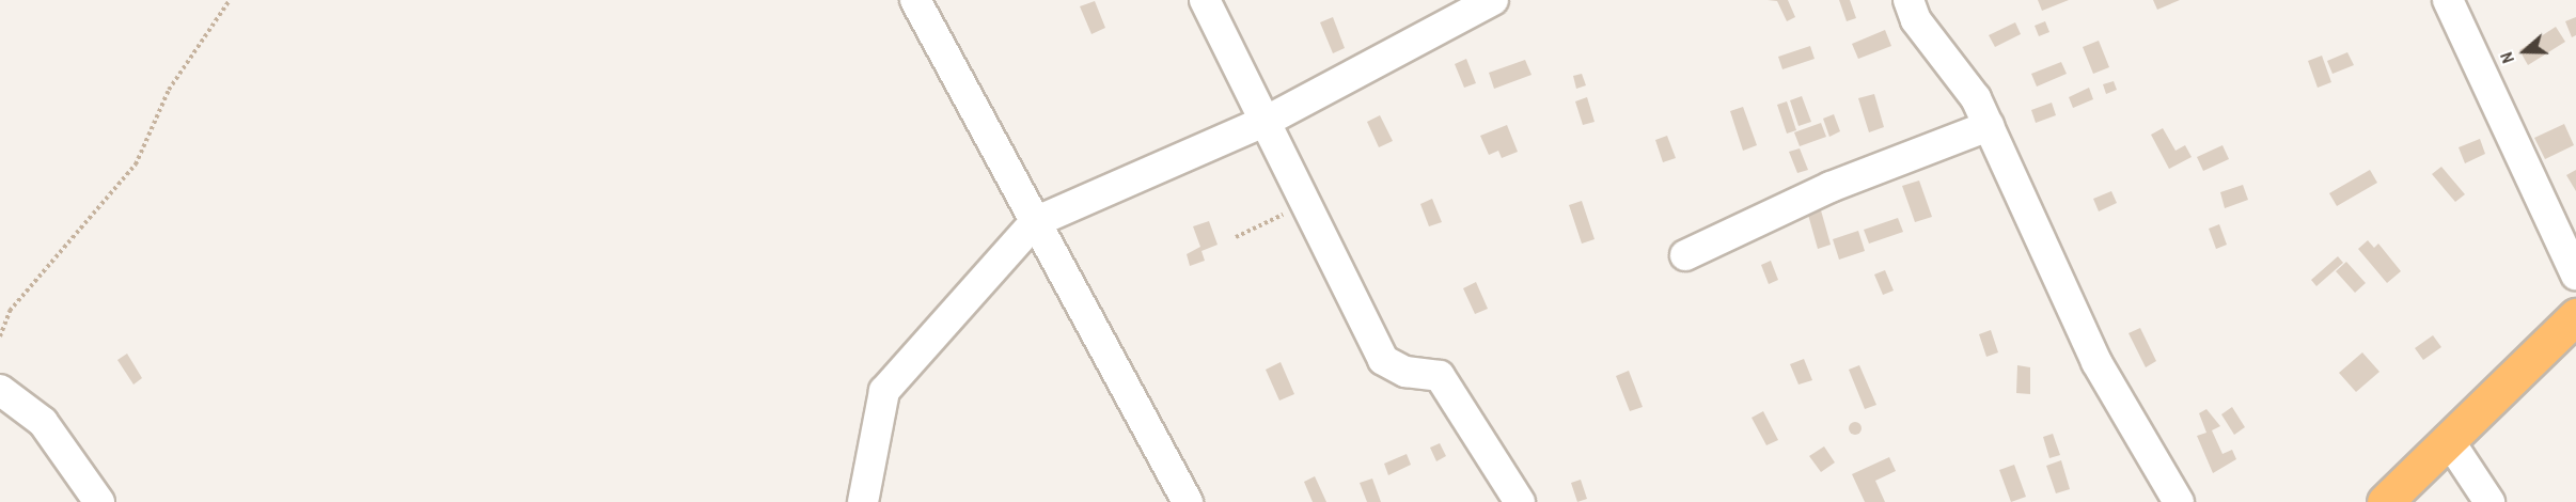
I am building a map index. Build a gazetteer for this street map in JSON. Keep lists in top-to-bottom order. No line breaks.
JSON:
{"north":"left"}
